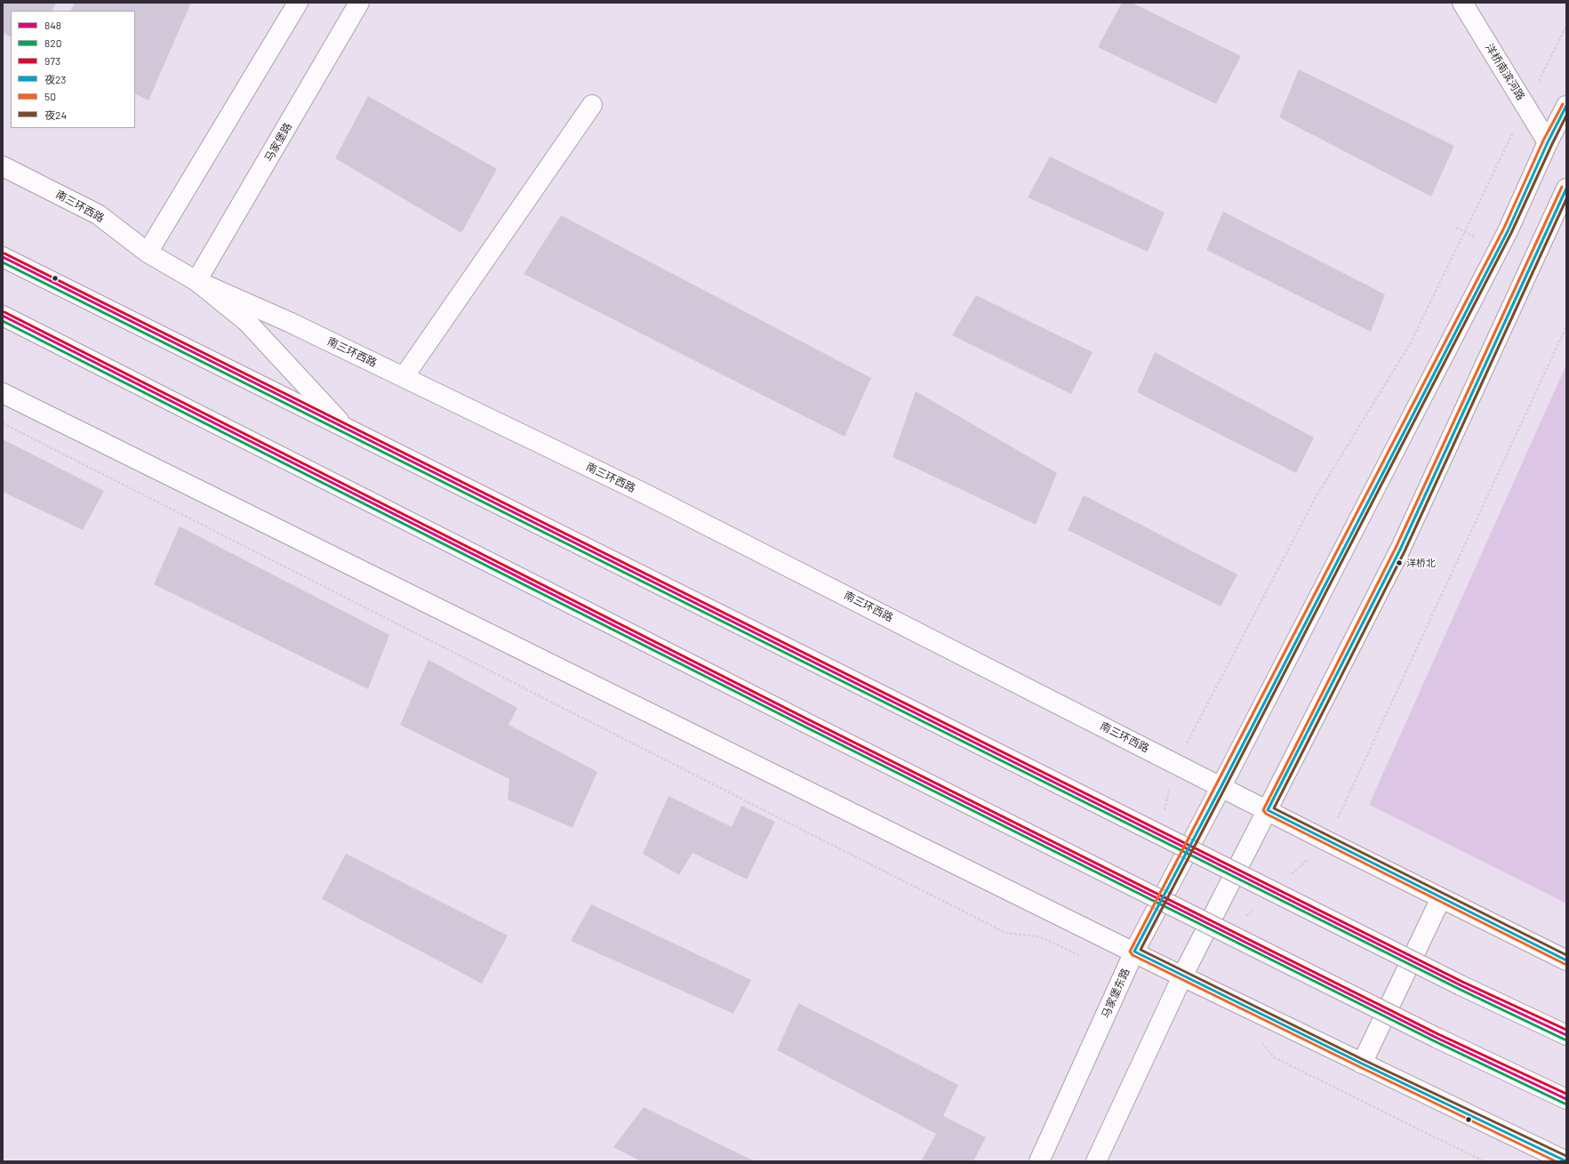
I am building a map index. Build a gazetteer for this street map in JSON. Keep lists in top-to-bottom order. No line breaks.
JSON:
{"streets":{"main road":["洋桥南滨河路","马家堡路","南三环西路","马家堡东路"]},"crossings":[["洋桥南滨河路","马家堡东路"],["马家堡路","南三环西路"],["南三环西路","马家堡东路"]],"places":["洋桥北"],"lines":["transit line 50","transit line 夜23","transit line 夜24","transit line 973","transit line 848","transit line 820"],"legend":["848","820","973","夜23","50","夜24"]}
